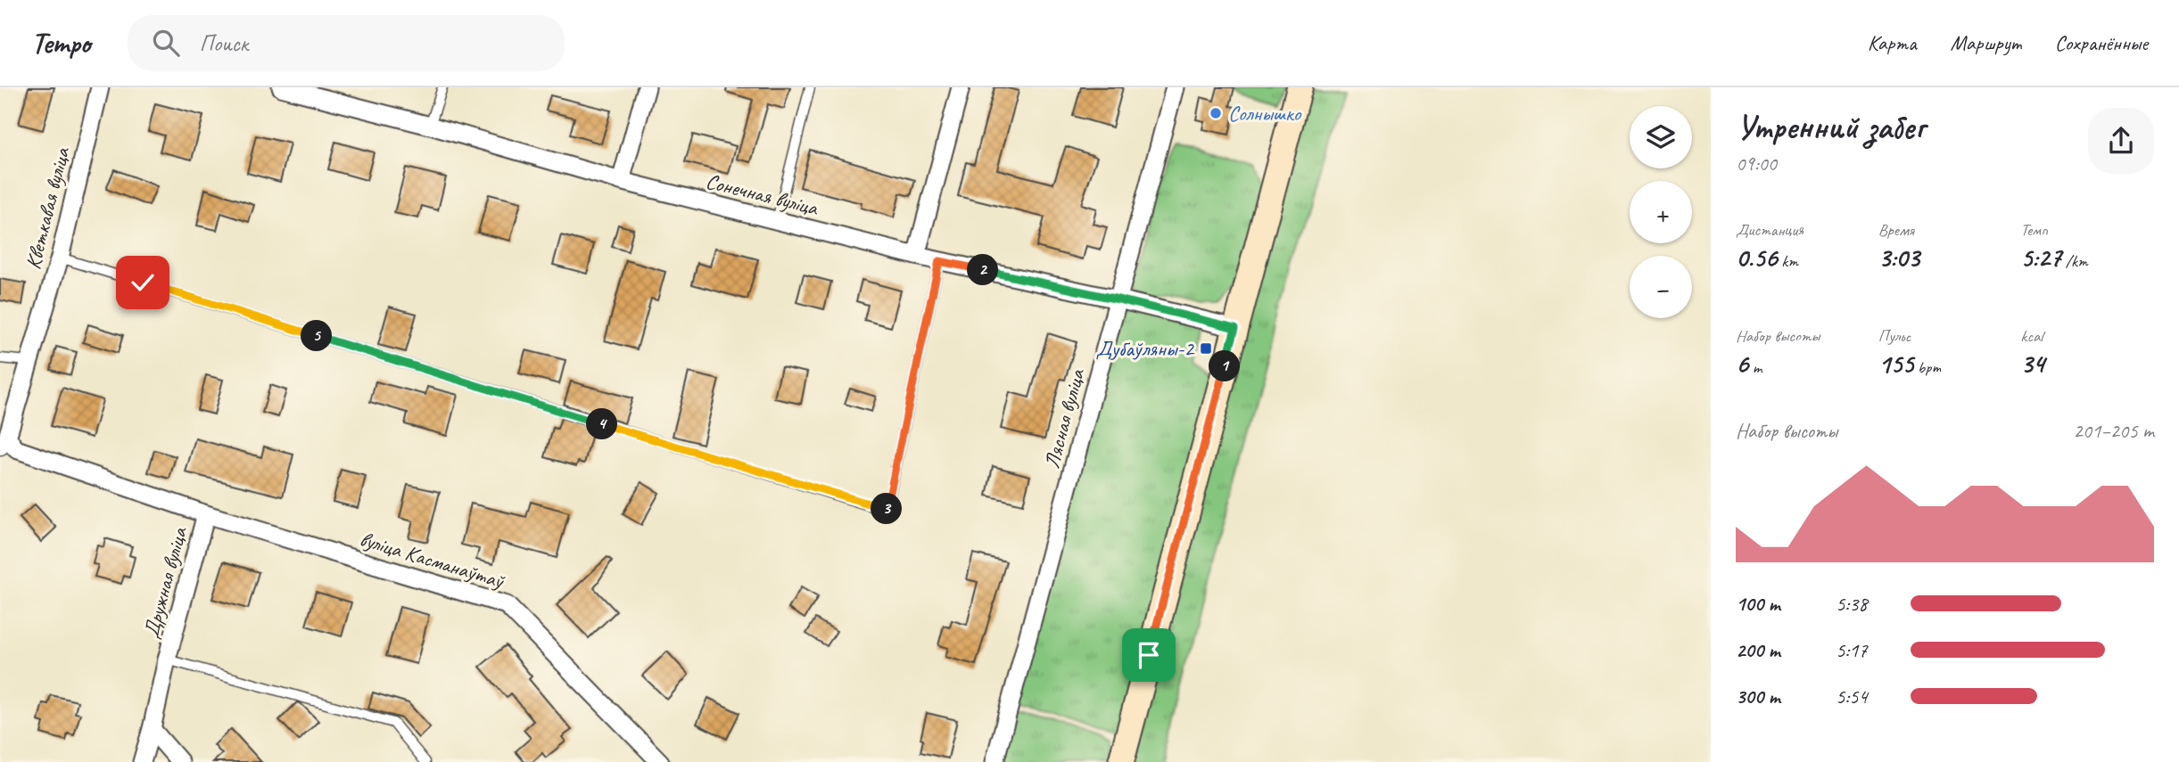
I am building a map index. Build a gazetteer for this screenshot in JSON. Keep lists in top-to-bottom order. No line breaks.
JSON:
{"streets":{"street":["Сонечная вуліца","Кветкавая вуліца","Лясная вуліца","вуліца Касманаўтаў","Дружная вуліца"]},"crossings":[["Сонечная вуліца","Лясная вуліца"],["Кветкавая вуліца","Дружная вуліца"],["вуліца Касманаўтаў","Дружная вуліца"]],"places":{"other":["Солнышко"],"transit":["Дубаўляны-2"]},"page":{"header":"Tempo","search":"Поиск","nav":["Карта","Маршрут","Сохранённые"],"heading":["Утренний забег","09:00"],"map_buttons":["+","−"],"stats":[["Дистанция","0.56 km"],["Время","3:03"],["Темп","5:27 /km"],["Набор высоты","6 m"],["Пульс","155 bpm"],["kcal","34"]],"pins":["2","5","1","4","3"],"chart":["Набор высоты","201–205 m"],"list":[{"name":"100 m","note":"5:38"},{"name":"200 m","note":"5:17"},{"name":"300 m","note":"5:54"}]}}
